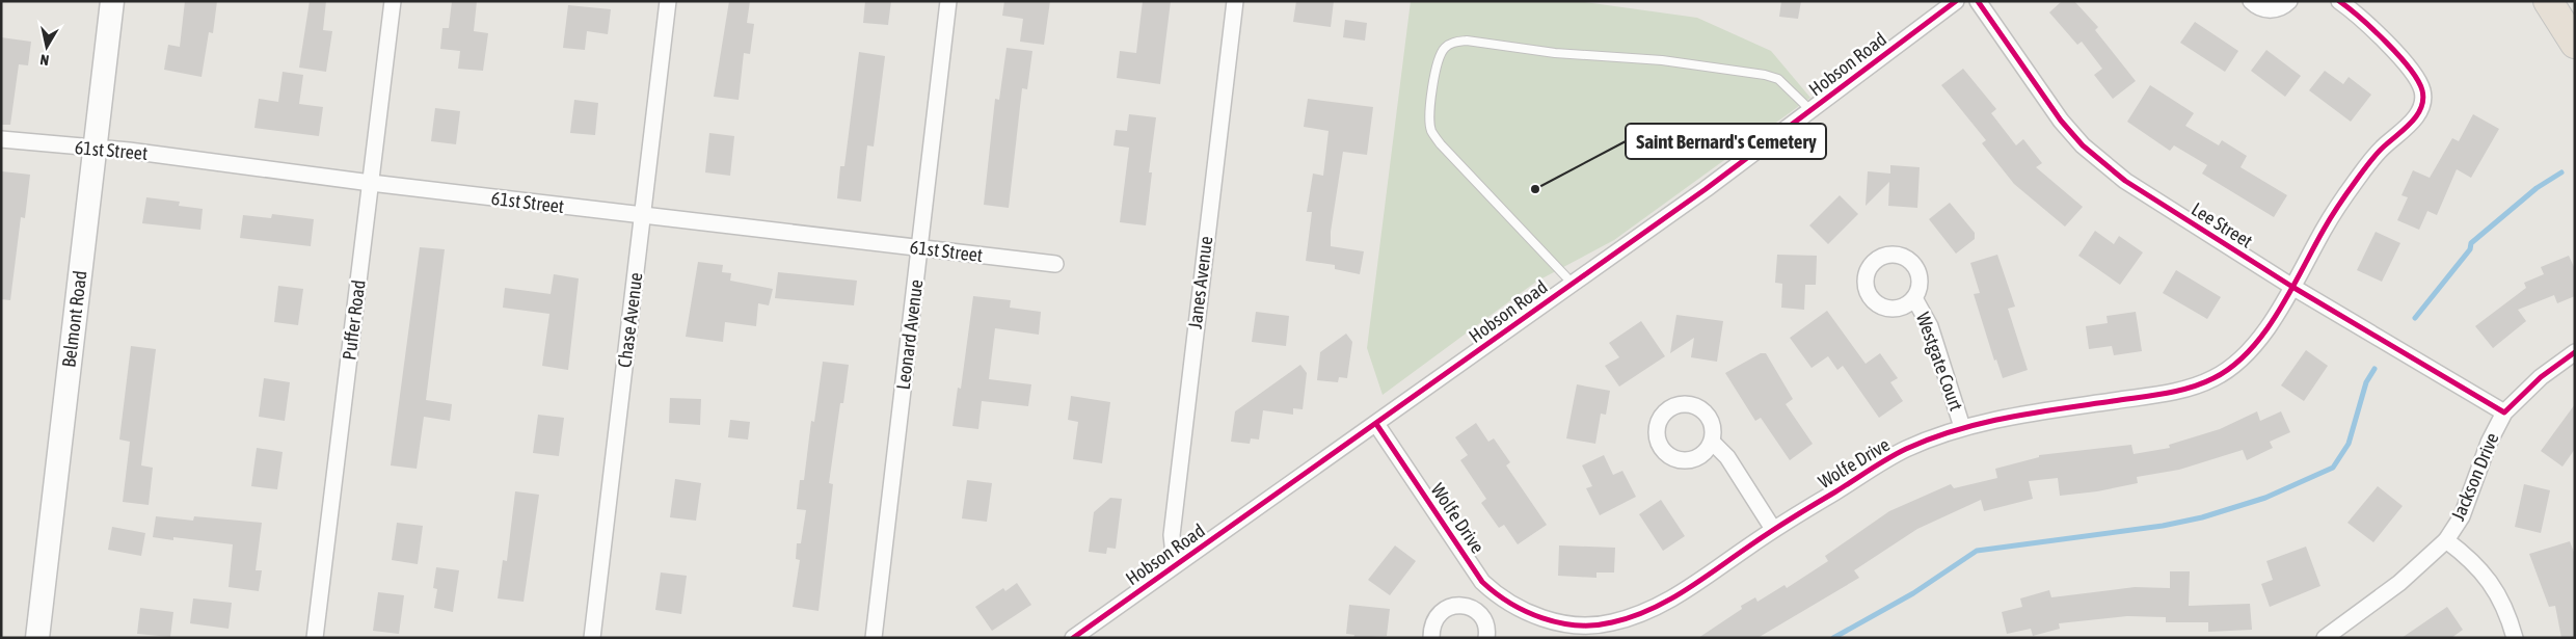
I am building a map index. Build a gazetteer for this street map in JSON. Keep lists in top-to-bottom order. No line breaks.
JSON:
{"streets":{"main road":["Belmont Road"],"street":["Hobson Road","61st Street","Lee Street","Janes Avenue","Puffer Road","Chase Avenue","Leonard Avenue","Westgate Court","Wolfe Drive","Jackson Drive"]},"crossings":[["Hobson Road","Janes Avenue"],["Hobson Road","Wolfe Drive"],["61st Street","Belmont Road"],["61st Street","Puffer Road"],["61st Street","Chase Avenue"],["61st Street","Leonard Avenue"],["Lee Street","Wolfe Drive"],["Lee Street","Jackson Drive"],["Westgate Court","Wolfe Drive"]],"places":["Saint Bernard's Cemetery"],"north":"bottom"}
